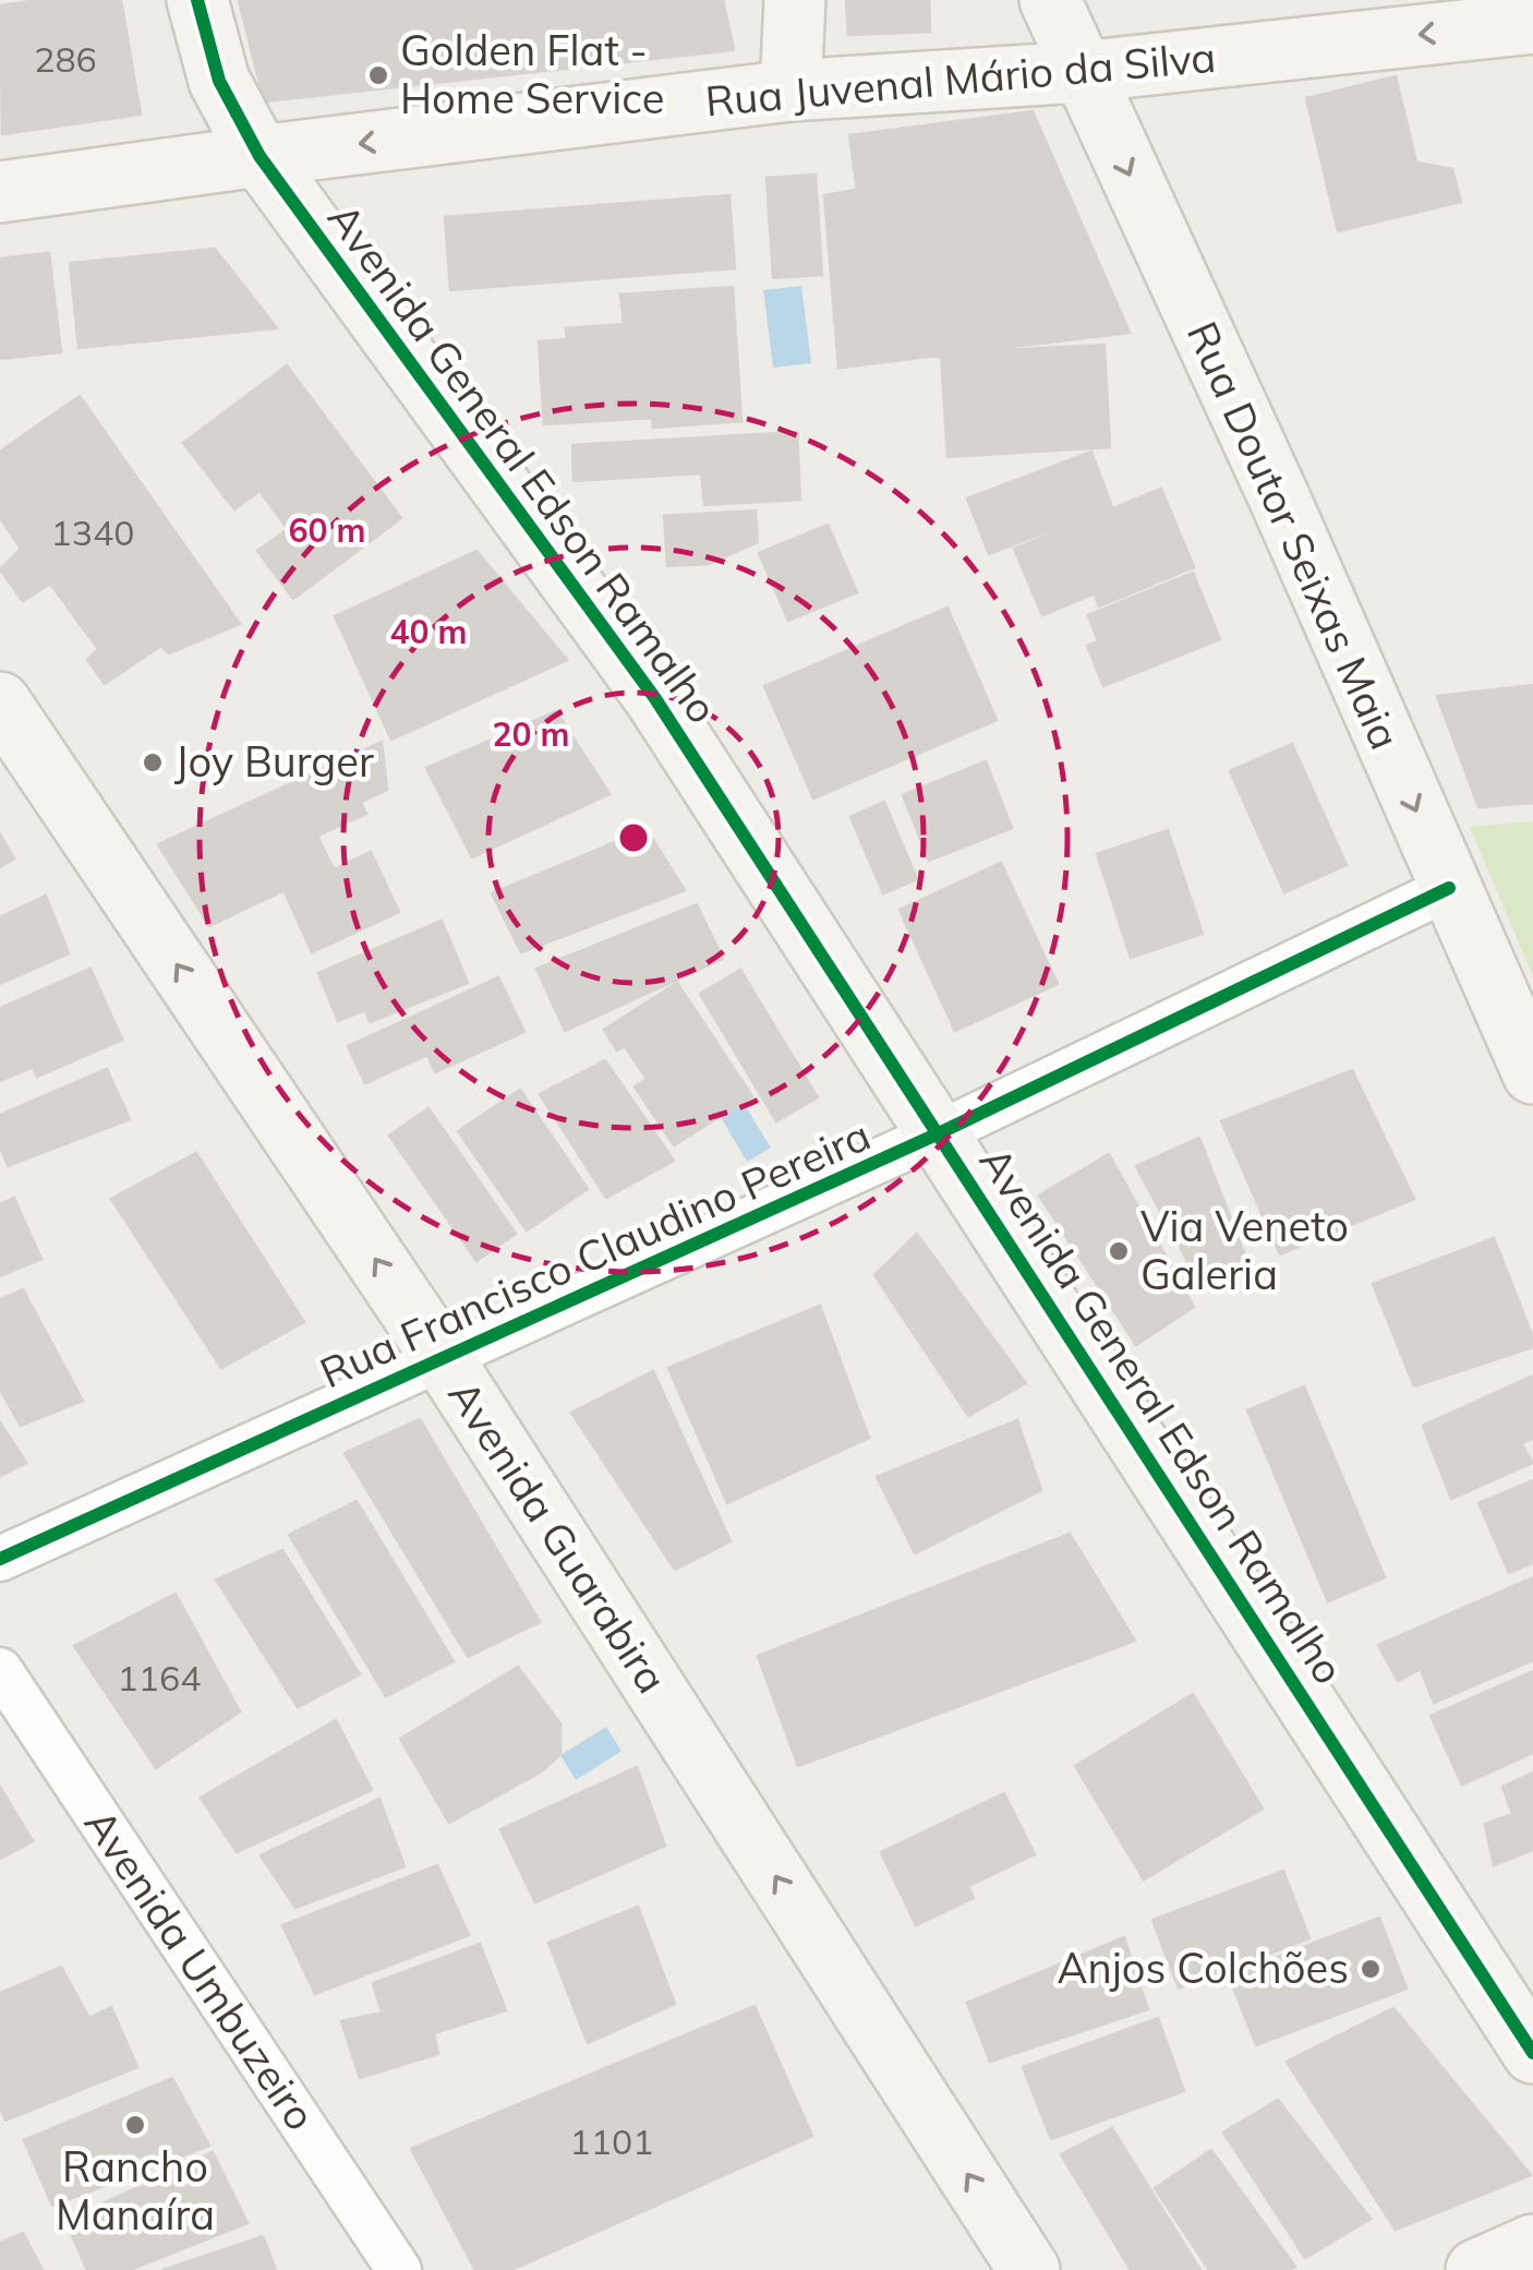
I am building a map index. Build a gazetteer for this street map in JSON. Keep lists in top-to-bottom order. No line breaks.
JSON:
{"streets":{"main road":["Rua Juvenal Mário da Silva","Avenida General Edson Ramalho","Rua Doutor Seixas Maia","Avenida Guarabira"],"street":["Rua Francisco Claudino Pereira","Avenida Umbuzeiro"]},"crossings":[["Rua Juvenal Mário da Silva","Avenida General Edson Ramalho"],["Rua Juvenal Mário da Silva","Rua Doutor Seixas Maia"],["Avenida General Edson Ramalho","Rua Francisco Claudino Pereira"],["Rua Doutor Seixas Maia","Rua Francisco Claudino Pereira"],["Rua Francisco Claudino Pereira","Avenida Guarabira"]],"one_way":["Rua Juvenal Mário da Silva","Rua Doutor Seixas Maia","Avenida Guarabira"],"places":["Golden Flat - Home Service","Joy Burger","Via Veneto Galeria","Anjos Colchões","Rancho Manaíra"],"house_numbers":["286","1340","1164","1101"],"rings":["60 m","40 m","20 m"]}
